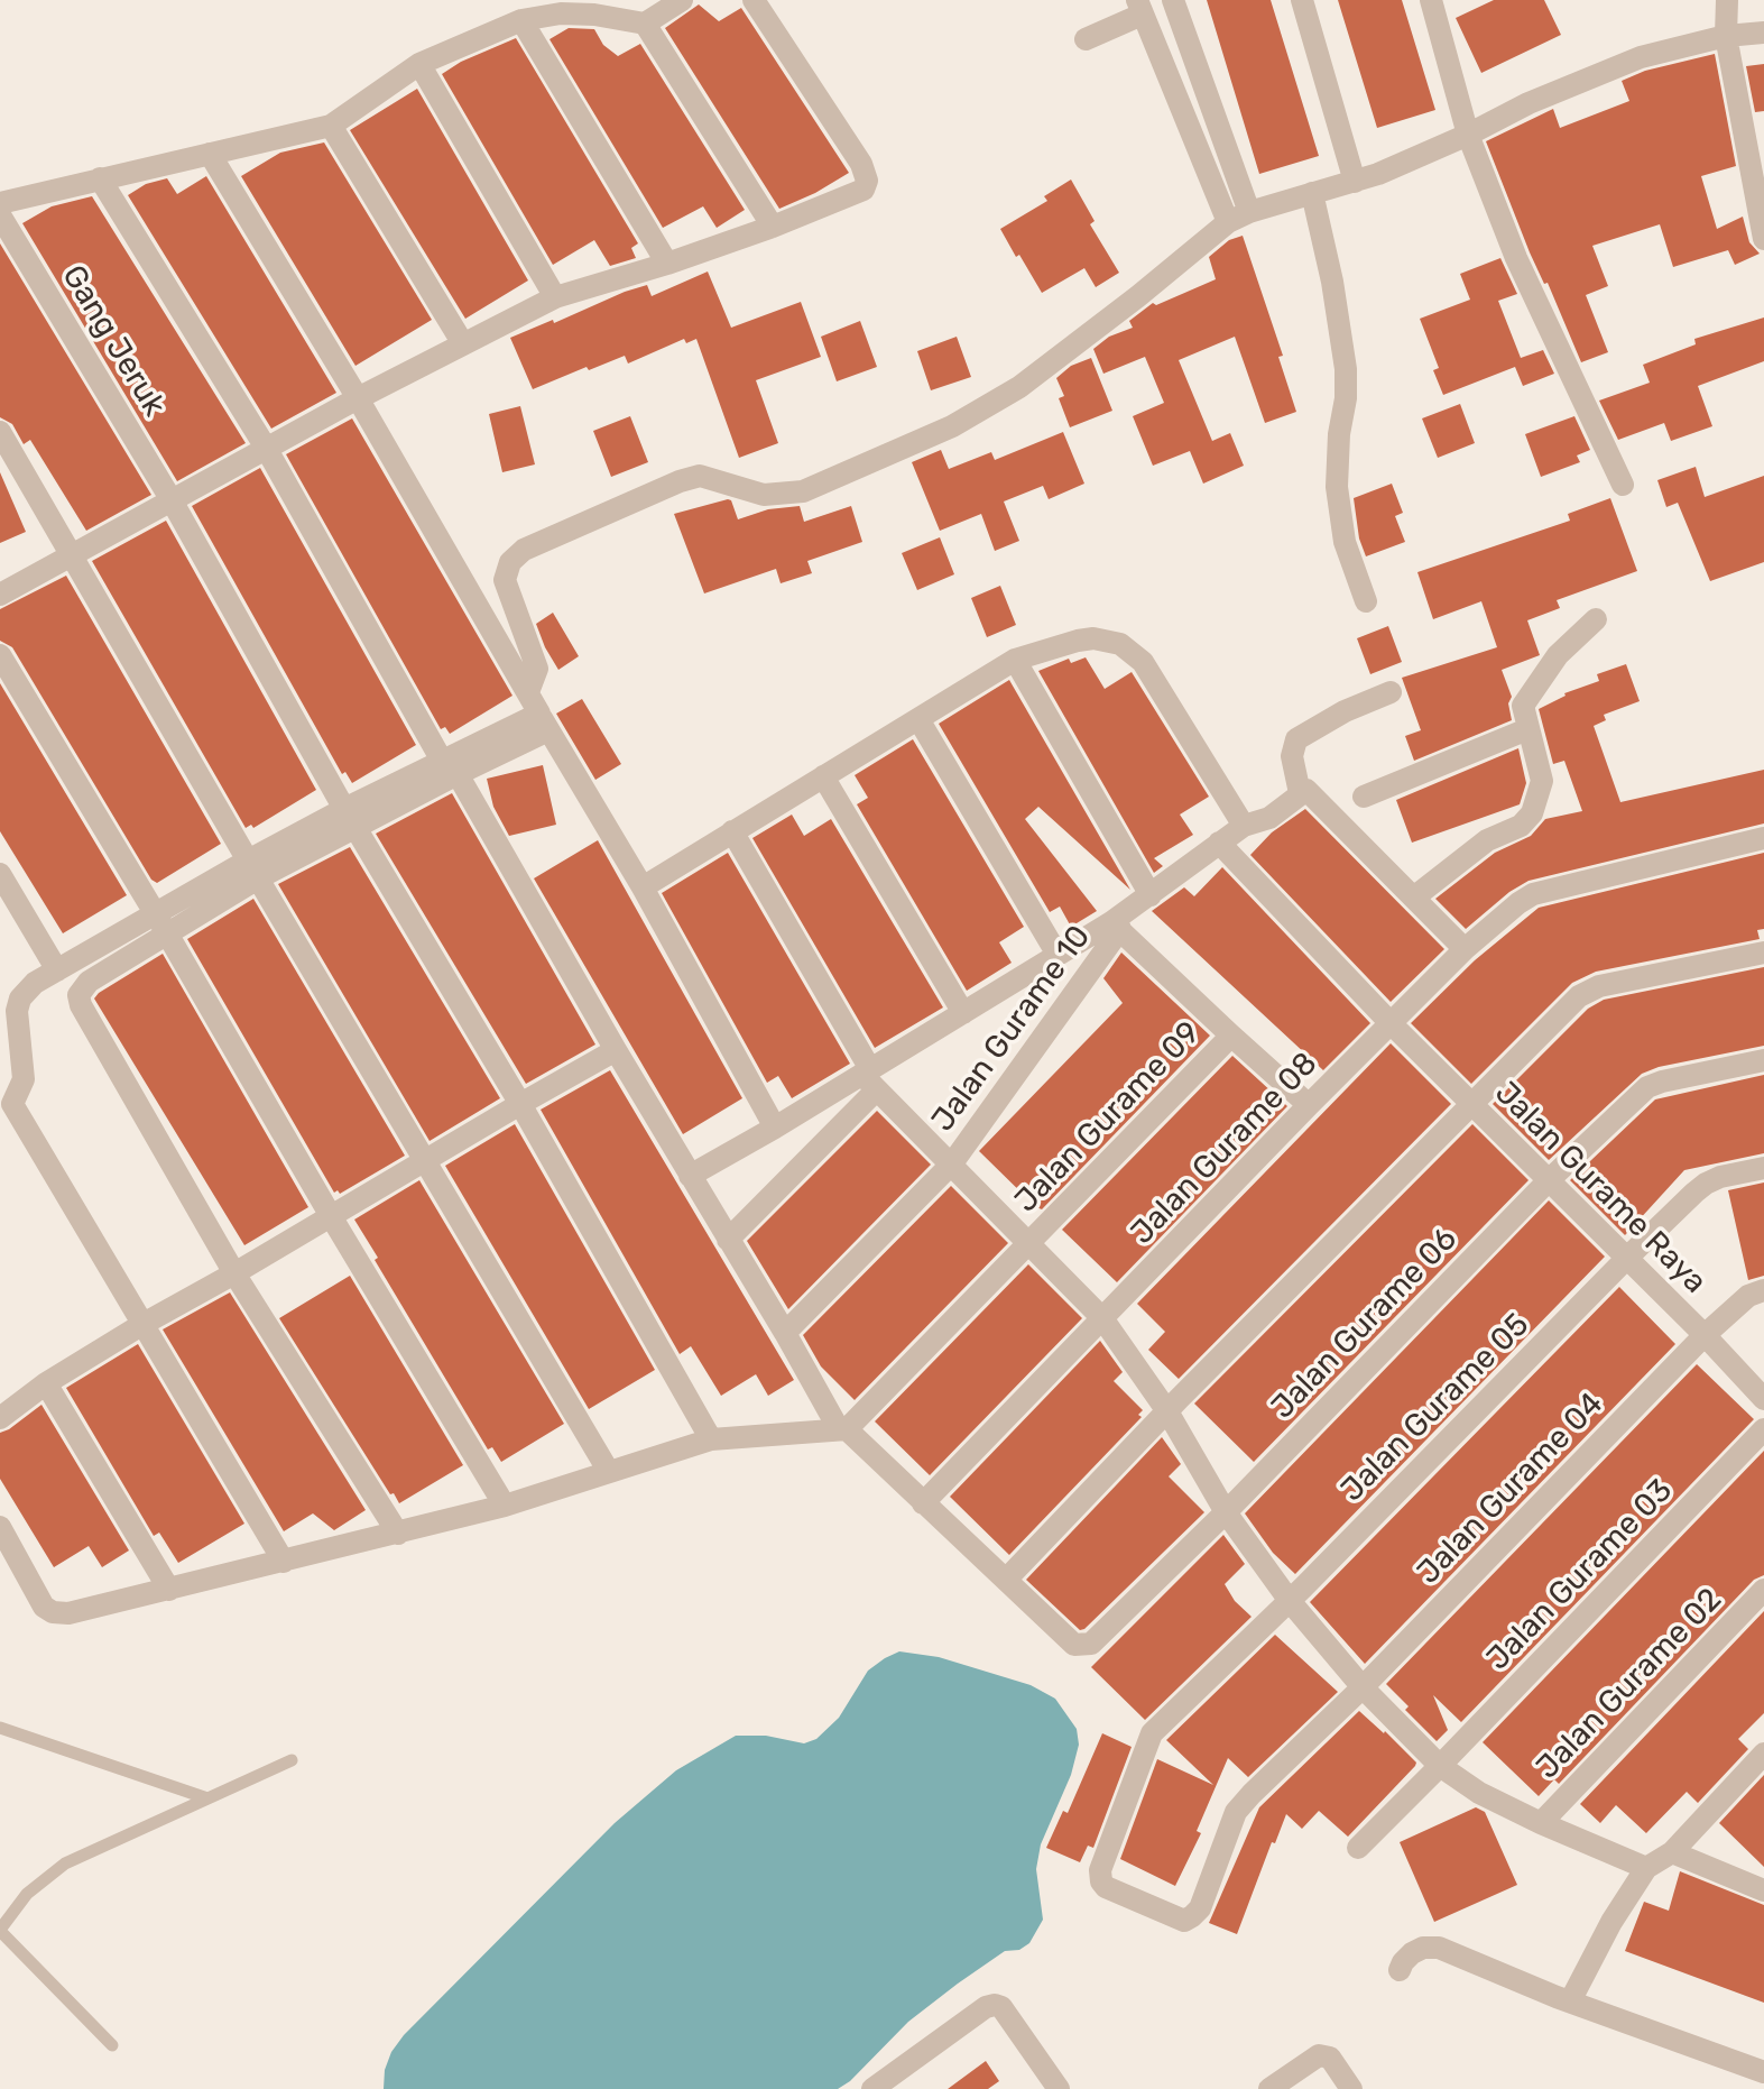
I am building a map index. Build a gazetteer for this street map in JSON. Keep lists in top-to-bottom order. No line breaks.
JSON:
{"streets":{"street":["Gang Jeruk","Jalan Gurame 10","Jalan Gurame 09","Jalan Gurame 08","Jalan Gurame Raya","Jalan Gurame 06","Jalan Gurame 05","Jalan Gurame 04","Jalan Gurame 03","Jalan Gurame 02"]},"crossings":[["Jalan Gurame 10","Jalan Gurame 09"],["Jalan Gurame 10","Jalan Gurame 08"],["Jalan Gurame 10","Jalan Gurame 06"],["Jalan Gurame 09","Jalan Gurame 06"],["Jalan Gurame 08","Jalan Gurame Raya"],["Jalan Gurame 08","Jalan Gurame 06"],["Jalan Gurame Raya","Jalan Gurame 06"],["Jalan Gurame Raya","Jalan Gurame 05"],["Jalan Gurame Raya","Jalan Gurame 04"],["Jalan Gurame 05","Jalan Gurame 04"]]}
